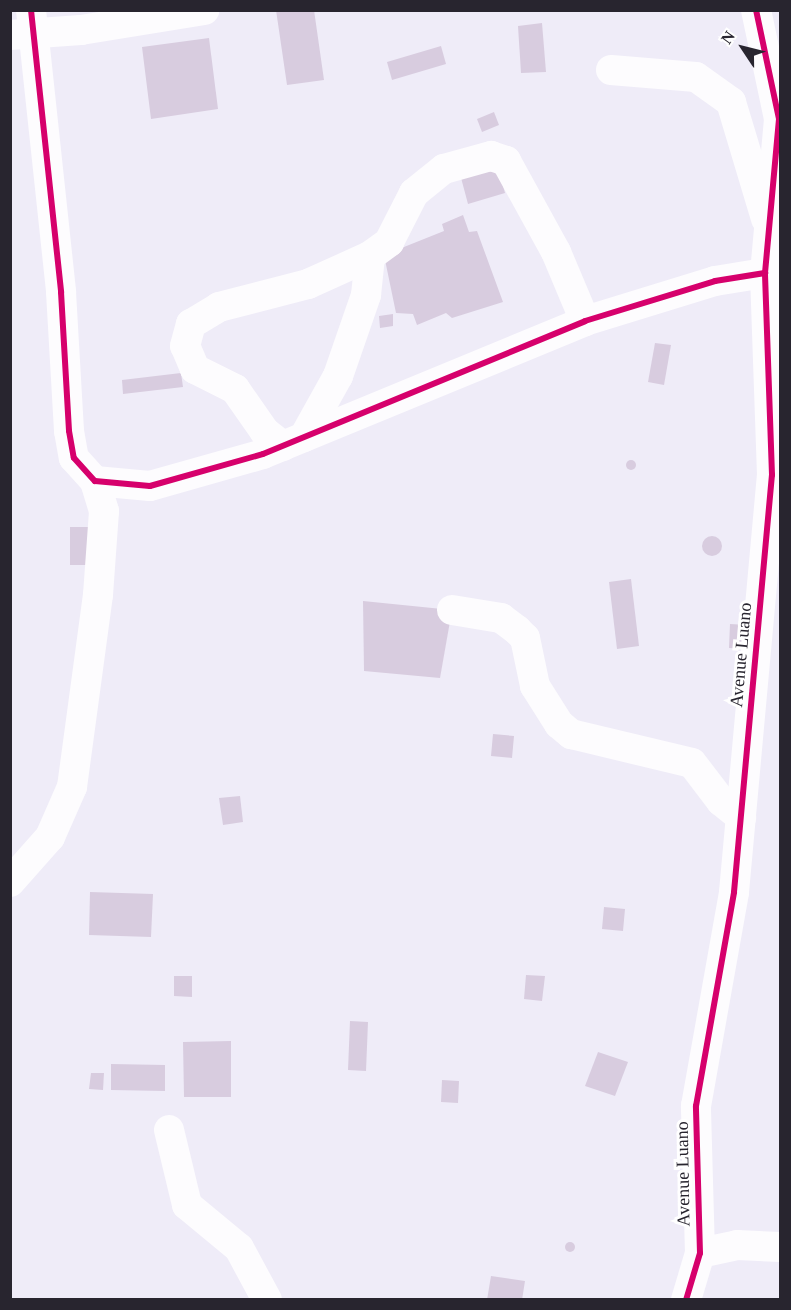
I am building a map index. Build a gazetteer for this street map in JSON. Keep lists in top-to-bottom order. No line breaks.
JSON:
{"streets":{"street":["Avenue Luano"]},"north":"top left"}
